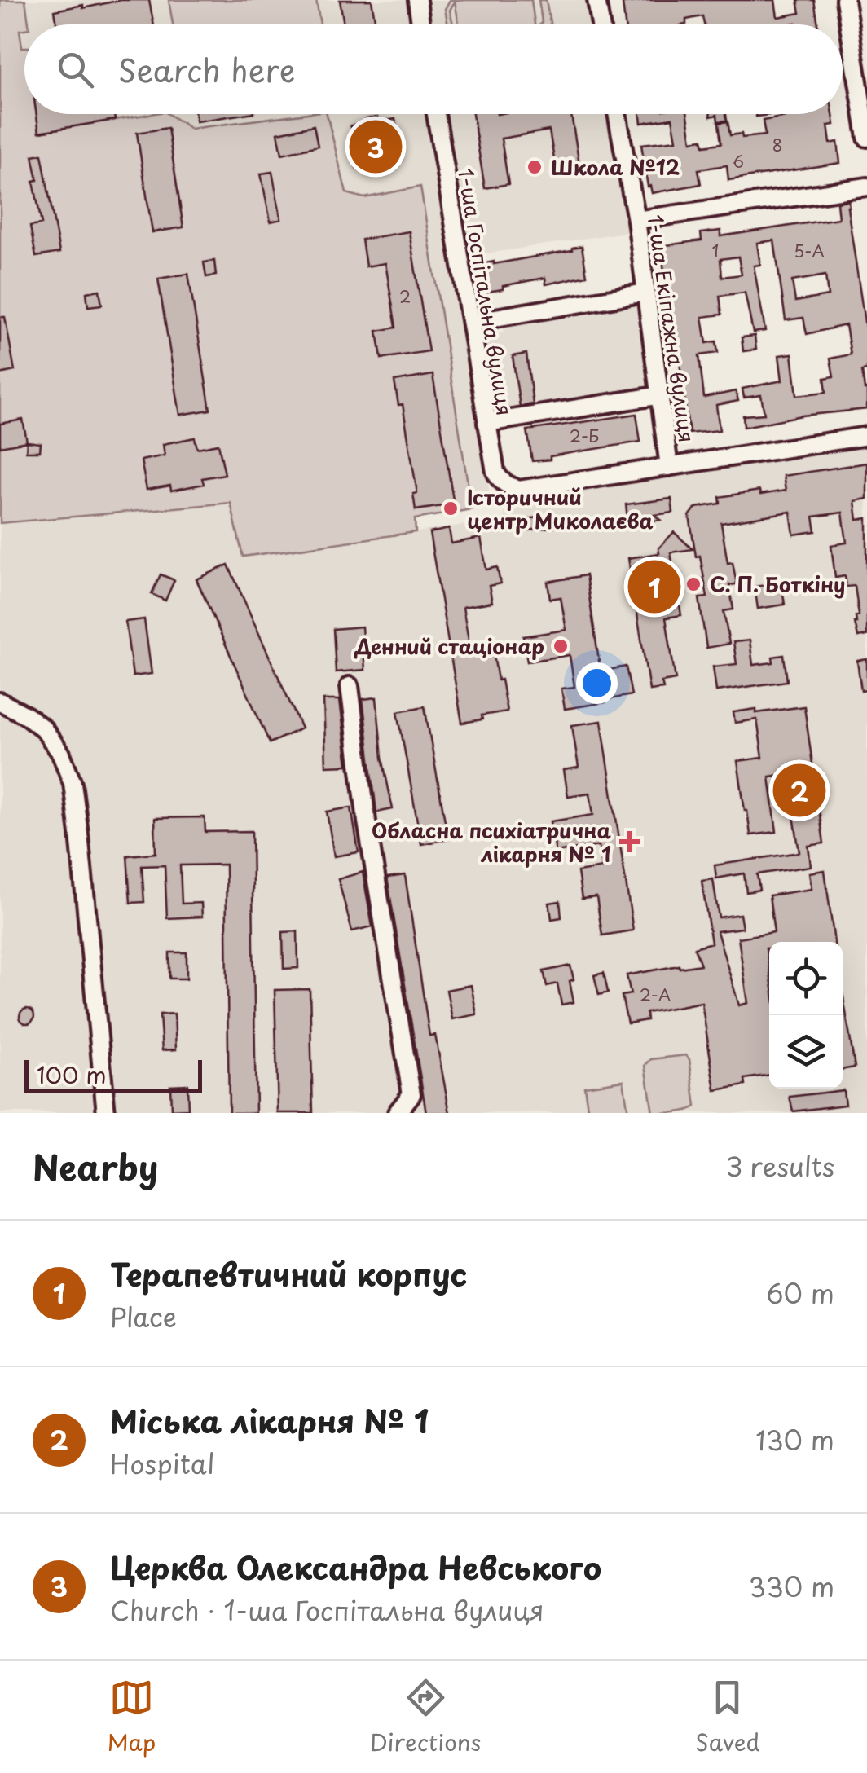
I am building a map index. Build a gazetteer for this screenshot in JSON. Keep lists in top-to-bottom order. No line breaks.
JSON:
{"streets":{"street":["1-ша Госпітальна вулиця","1-ша Екіпажна вулиця"]},"crossings":[["1-ша Госпітальна вулиця","1-ша Екіпажна вулиця"]],"places":{"other":["Школа №12","Історичний центр Миколаєва","С. П. Боткіну","Денний стаціонар"],"health":["Обласна психіатрична лікарня № 1"]},"house_numbers":["8","6","1","5-А","2","2-Б","2-А"],"scale_bar":"100 m","page":{"search":"Search here","pins":["3","1","2"],"scale":"100 m","heading":["Nearby","3 results"],"list":[{"mark":"1","name":"Терапевтичний корпус","note":"Place","value":"60 m"},{"mark":"2","name":"Міська лікарня № 1","note":"Hospital","value":"130 m"},{"mark":"3","name":"Церква Олександра Невського","note":"Church · 1-ша Госпітальна вулиця","value":"330 m"}],"nav":["Map","Directions","Saved"]}}
